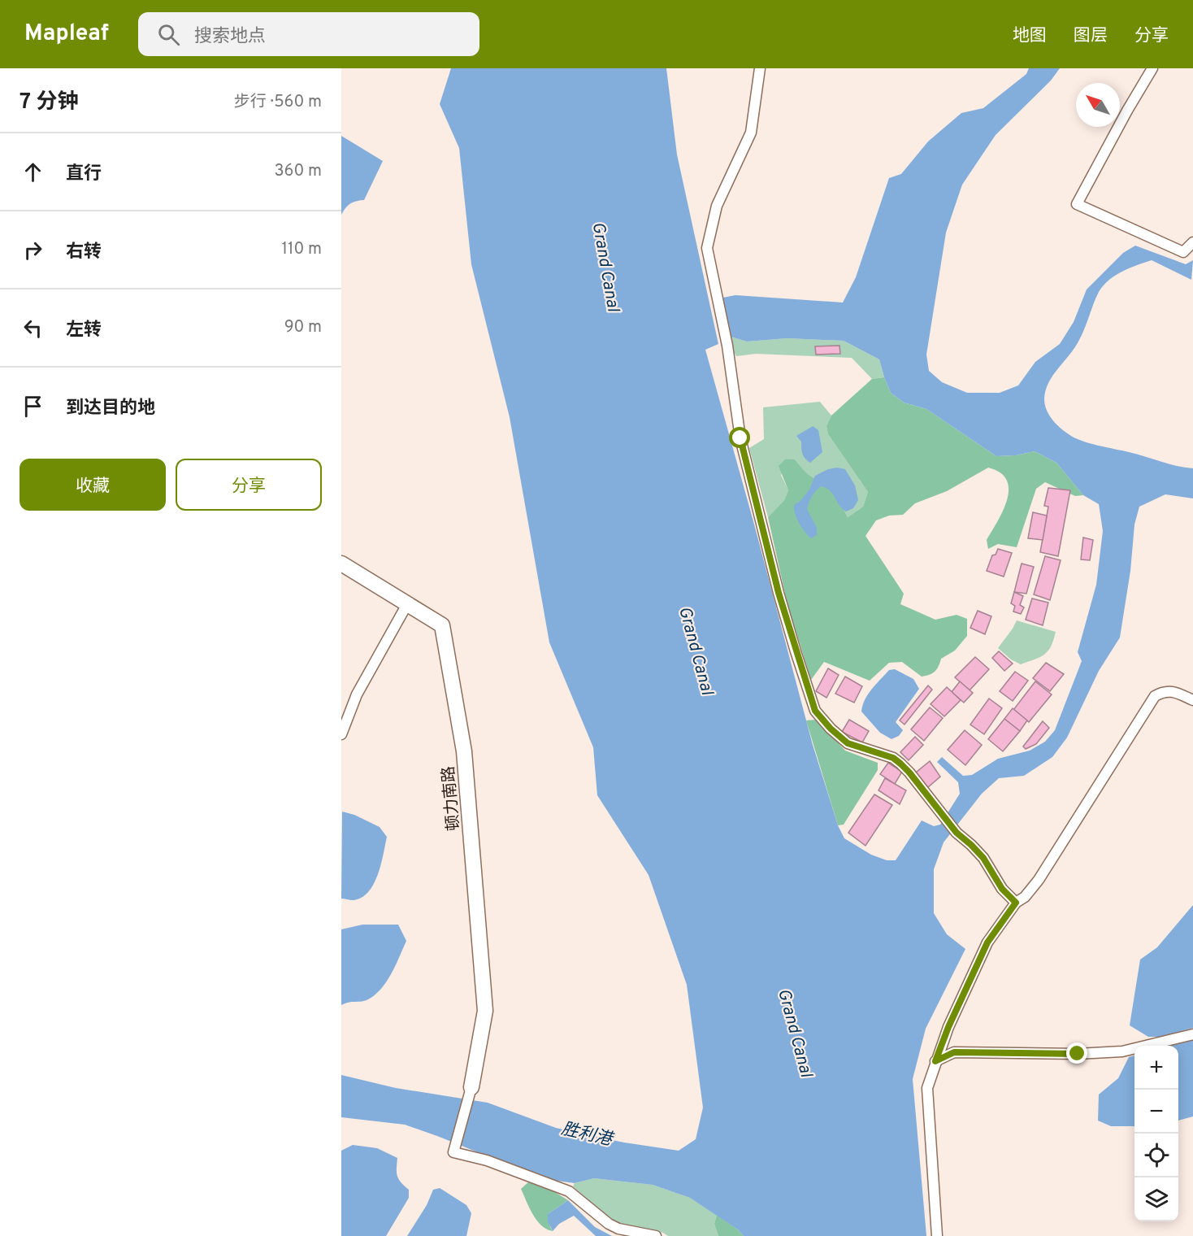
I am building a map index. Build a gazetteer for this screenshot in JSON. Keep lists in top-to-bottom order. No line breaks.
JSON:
{"streets":{"street":["顿力南路"]},"water":["Grand Canal","胜利港"],"north":"top left","page":{"header":"Mapleaf","search":"搜索地点","nav":["地图","图层","分享"],"heading":["7 分钟","步行 · 560 m"],"list":[["直行","360 m"],["右转","110 m"],["左转","90 m"],"到达目的地"],"buttons":["收藏","分享"],"map_buttons":["+","−"]}}
